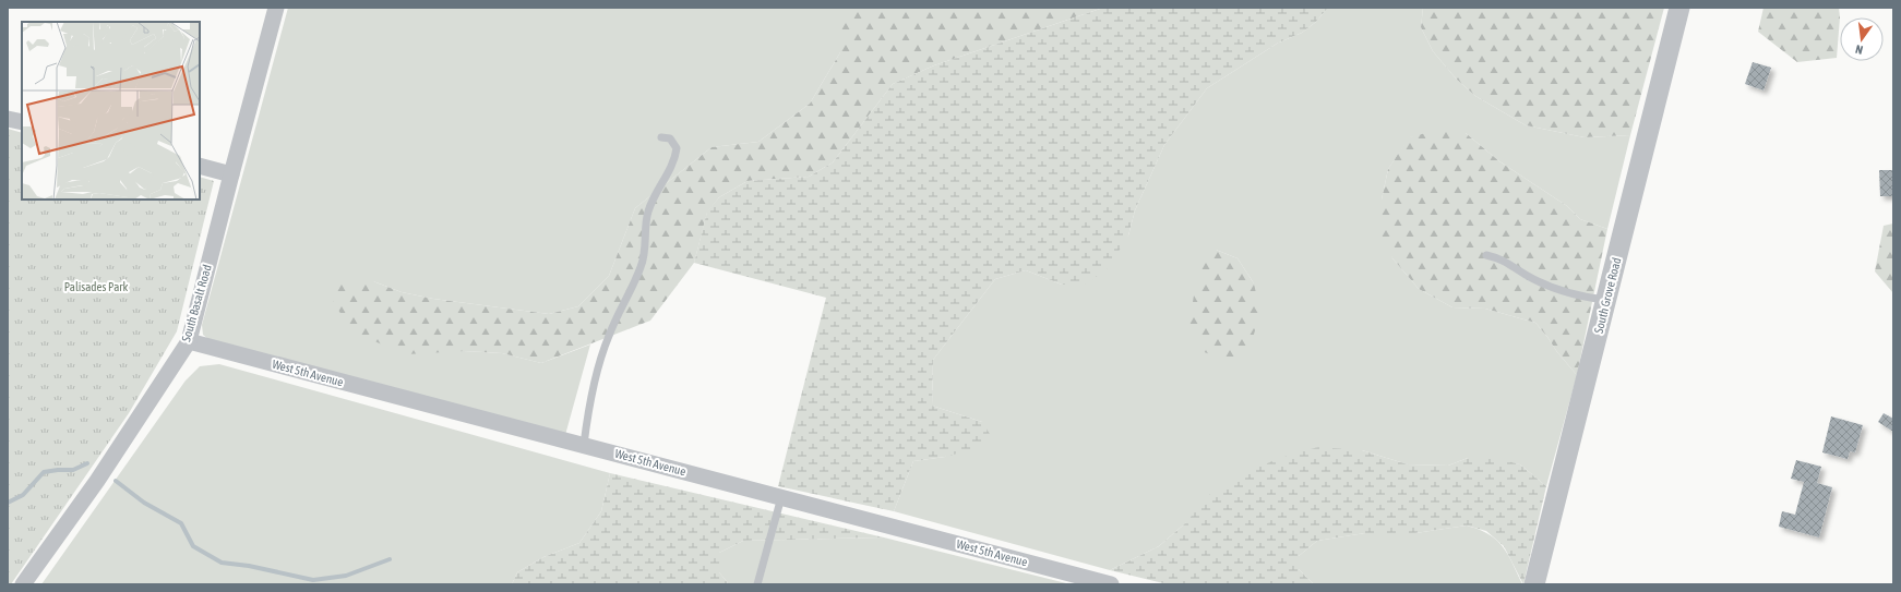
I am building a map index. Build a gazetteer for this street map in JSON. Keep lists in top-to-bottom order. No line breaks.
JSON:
{"streets":{"street":["South Grove Road","South Basalt Road","West 5th Avenue"]},"crossings":[["South Basalt Road","West 5th Avenue"]],"parks":["Palisades Park"],"north":"bottom"}
